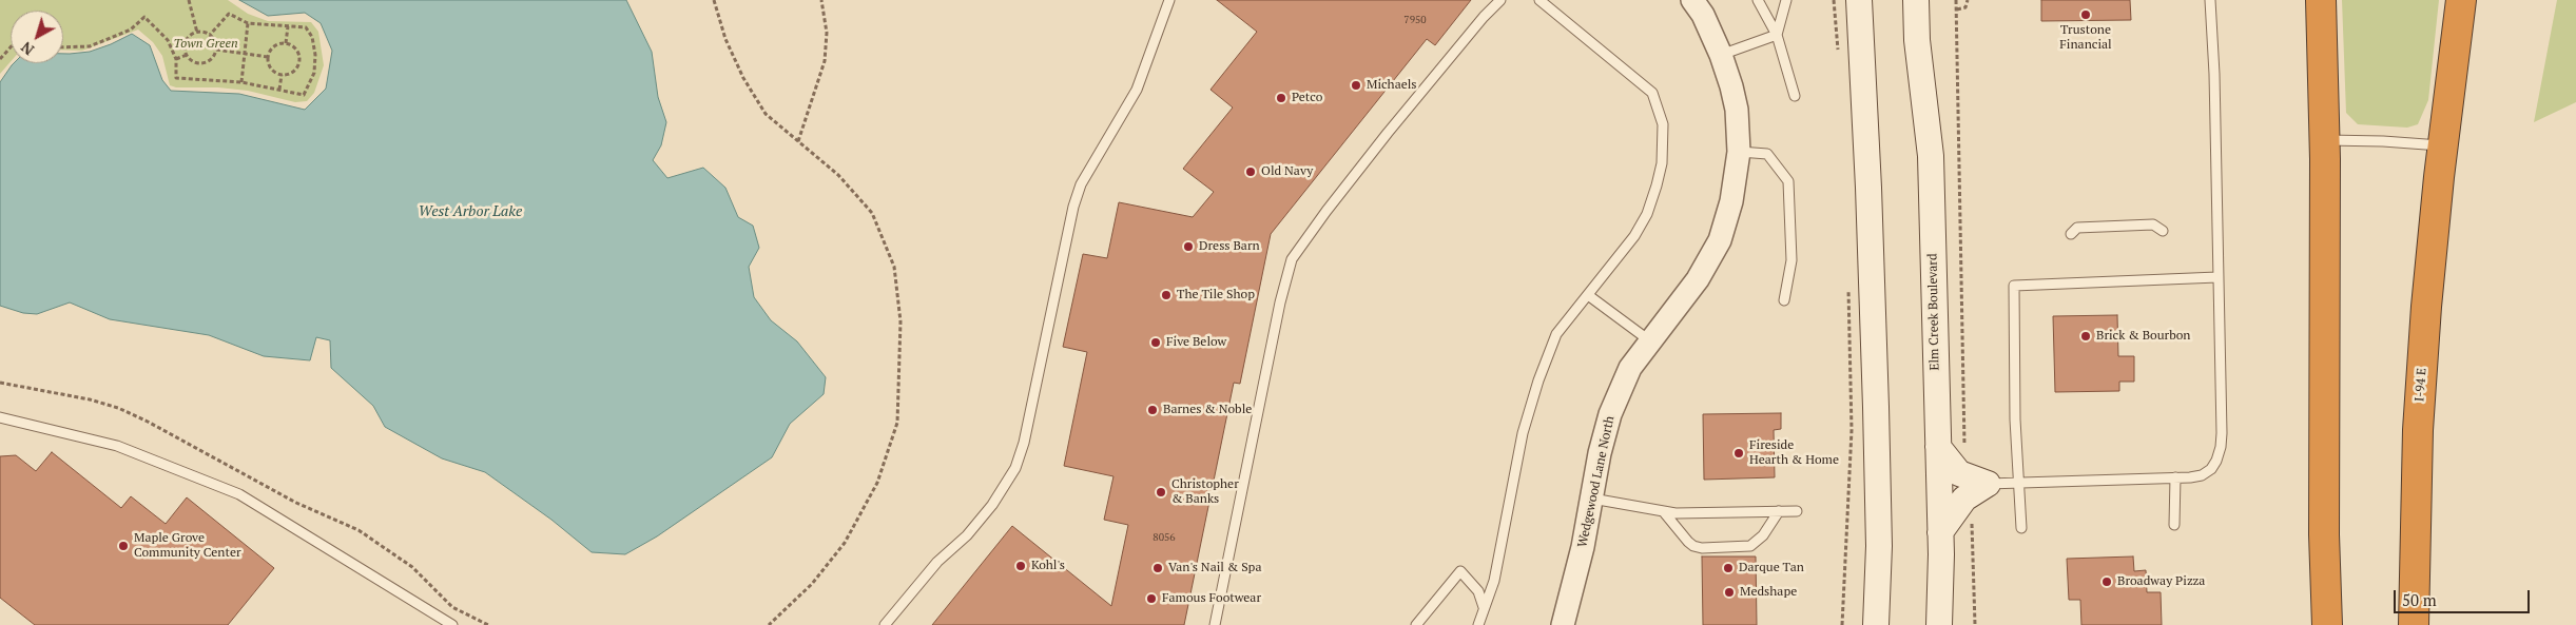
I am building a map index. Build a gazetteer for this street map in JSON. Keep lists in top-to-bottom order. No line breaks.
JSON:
{"streets":{"highway":["I-94 E"],"main road":["Elm Creek Boulevard"],"street":["Wedgewood Lane North"]},"water":["West Arbor Lake"],"parks":["Town Green"],"places":["Trustone Financial","Michaels","Petco","Old Navy","Dress Barn","The Tile Shop","Brick & Bourbon","Five Below","Barnes & Noble","Fireside Hearth & Home","Christopher & Banks","Maple Grove Community Center","Kohl's","Van's Nail & Spa","Darque Tan","Broadway Pizza","Medshape","Famous Footwear"],"house_numbers":["7950","8056"],"scale_bar":"50 m","north":"bottom left"}
